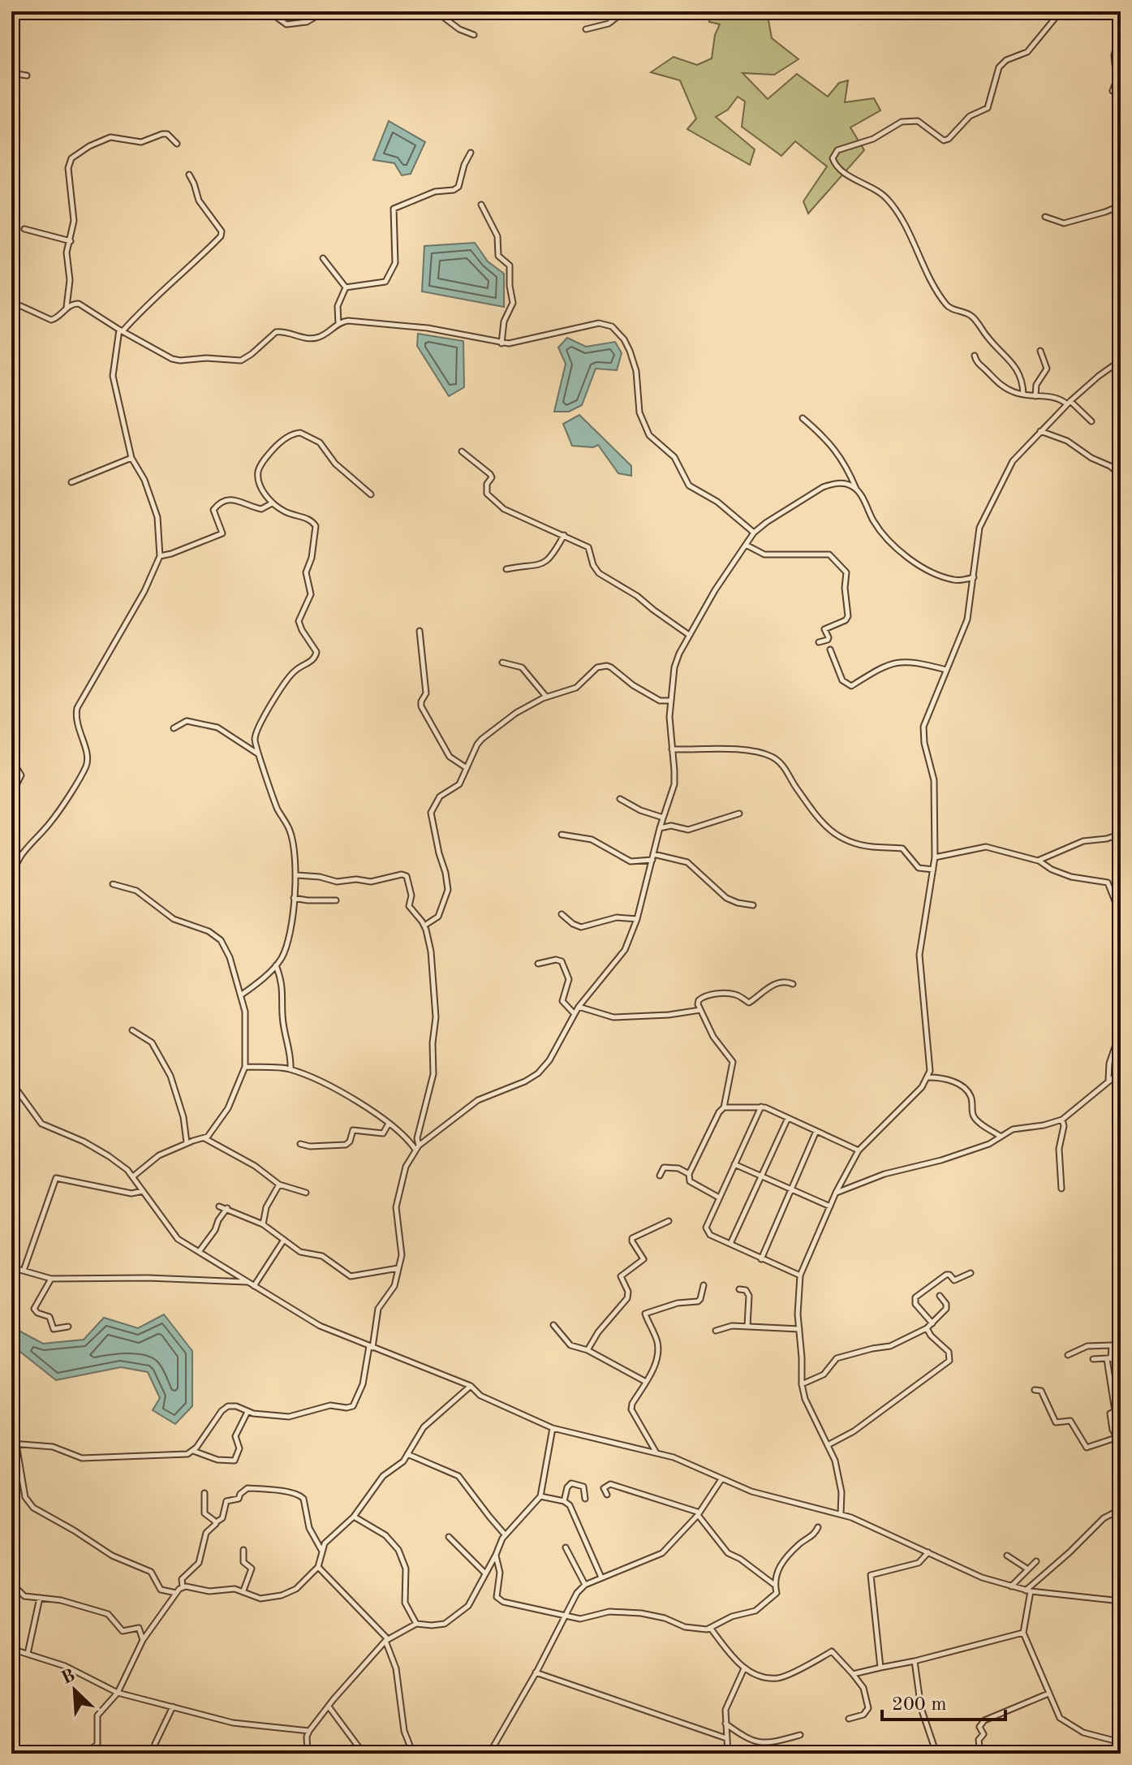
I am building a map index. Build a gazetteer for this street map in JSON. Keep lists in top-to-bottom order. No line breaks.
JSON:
{"scale_bar":"200 m","north":"top left"}
